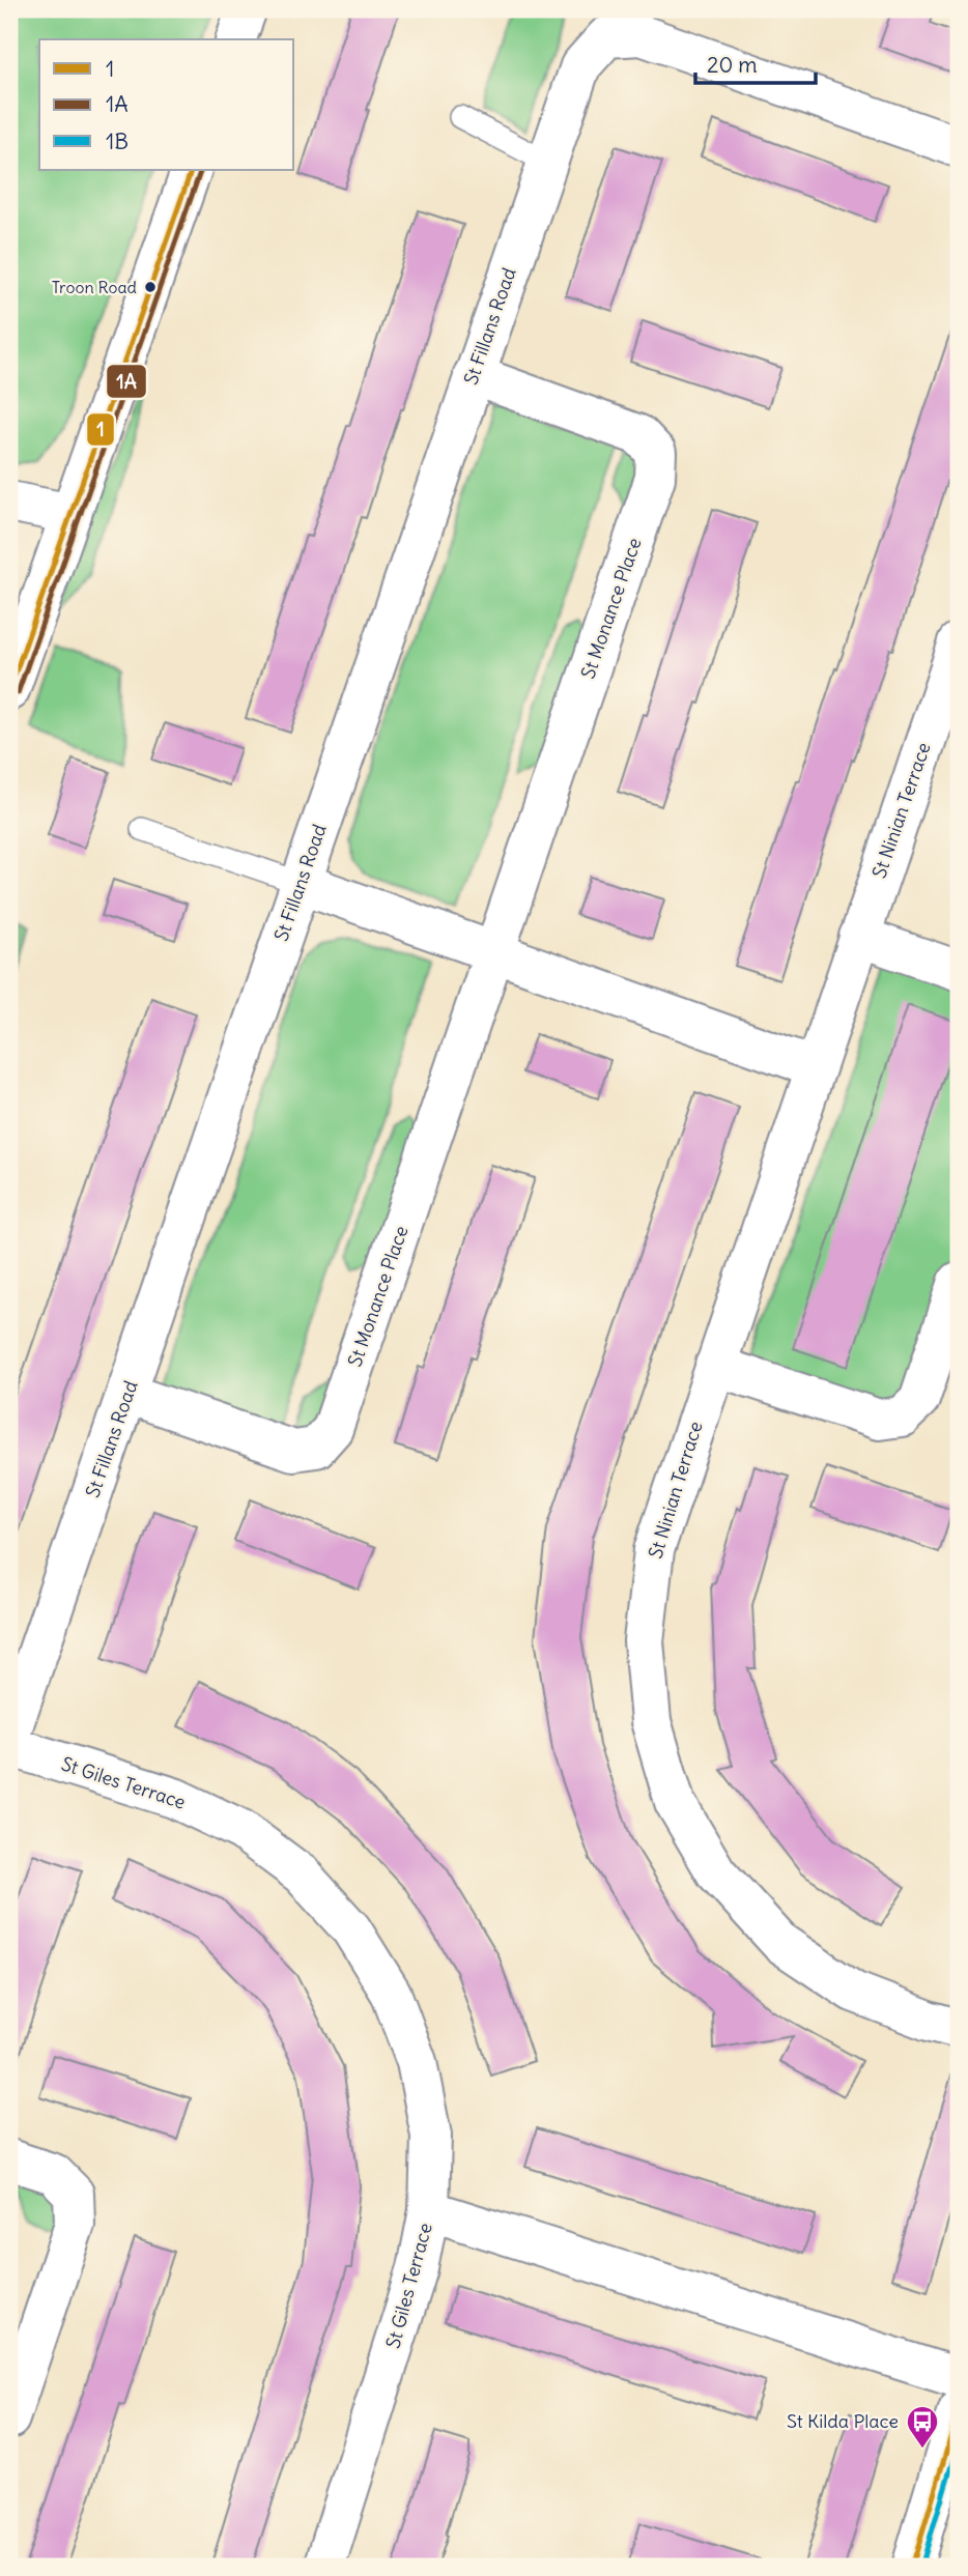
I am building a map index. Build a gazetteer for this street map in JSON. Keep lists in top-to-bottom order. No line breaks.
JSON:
{"streets":{"street":["St Fillans Road","St Monance Place","St Ninian Terrace","St Giles Terrace"]},"crossings":[["St Fillans Road","St Monance Place"]],"places":{"other":["Troon Road"],"bus stop":["St Kilda Place"]},"lines":["transit line 1","transit line 1A","transit line 1B"],"legend":["1","1A","1B"],"scale_bar":"20 m"}
